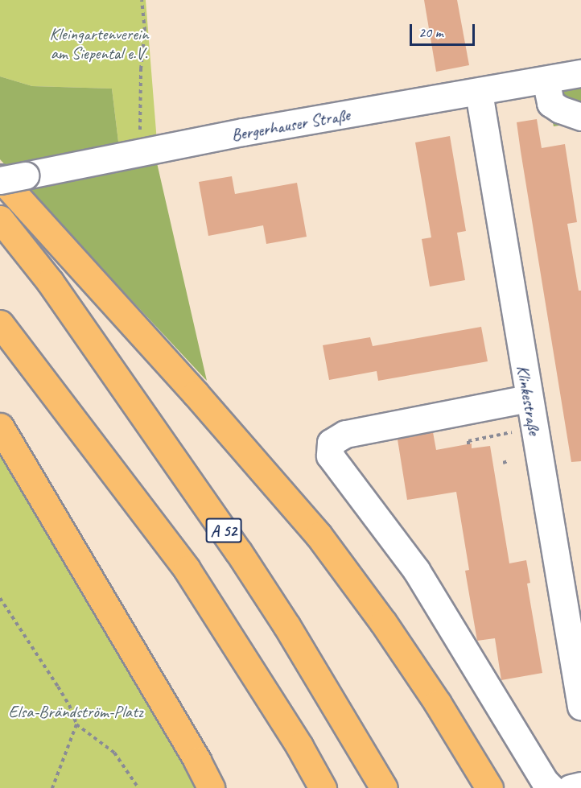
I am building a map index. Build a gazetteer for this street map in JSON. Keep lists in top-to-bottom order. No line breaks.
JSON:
{"streets":{"highway":["A 52"],"street":["Bergerhauser Straße","Klinkestraße"]},"crossings":[["Bergerhauser Straße","Klinkestraße"]],"parks":["Kleingartenverein am Siepental e.V.","Elsa-Brändström-Platz"],"scale_bar":"20 m"}
